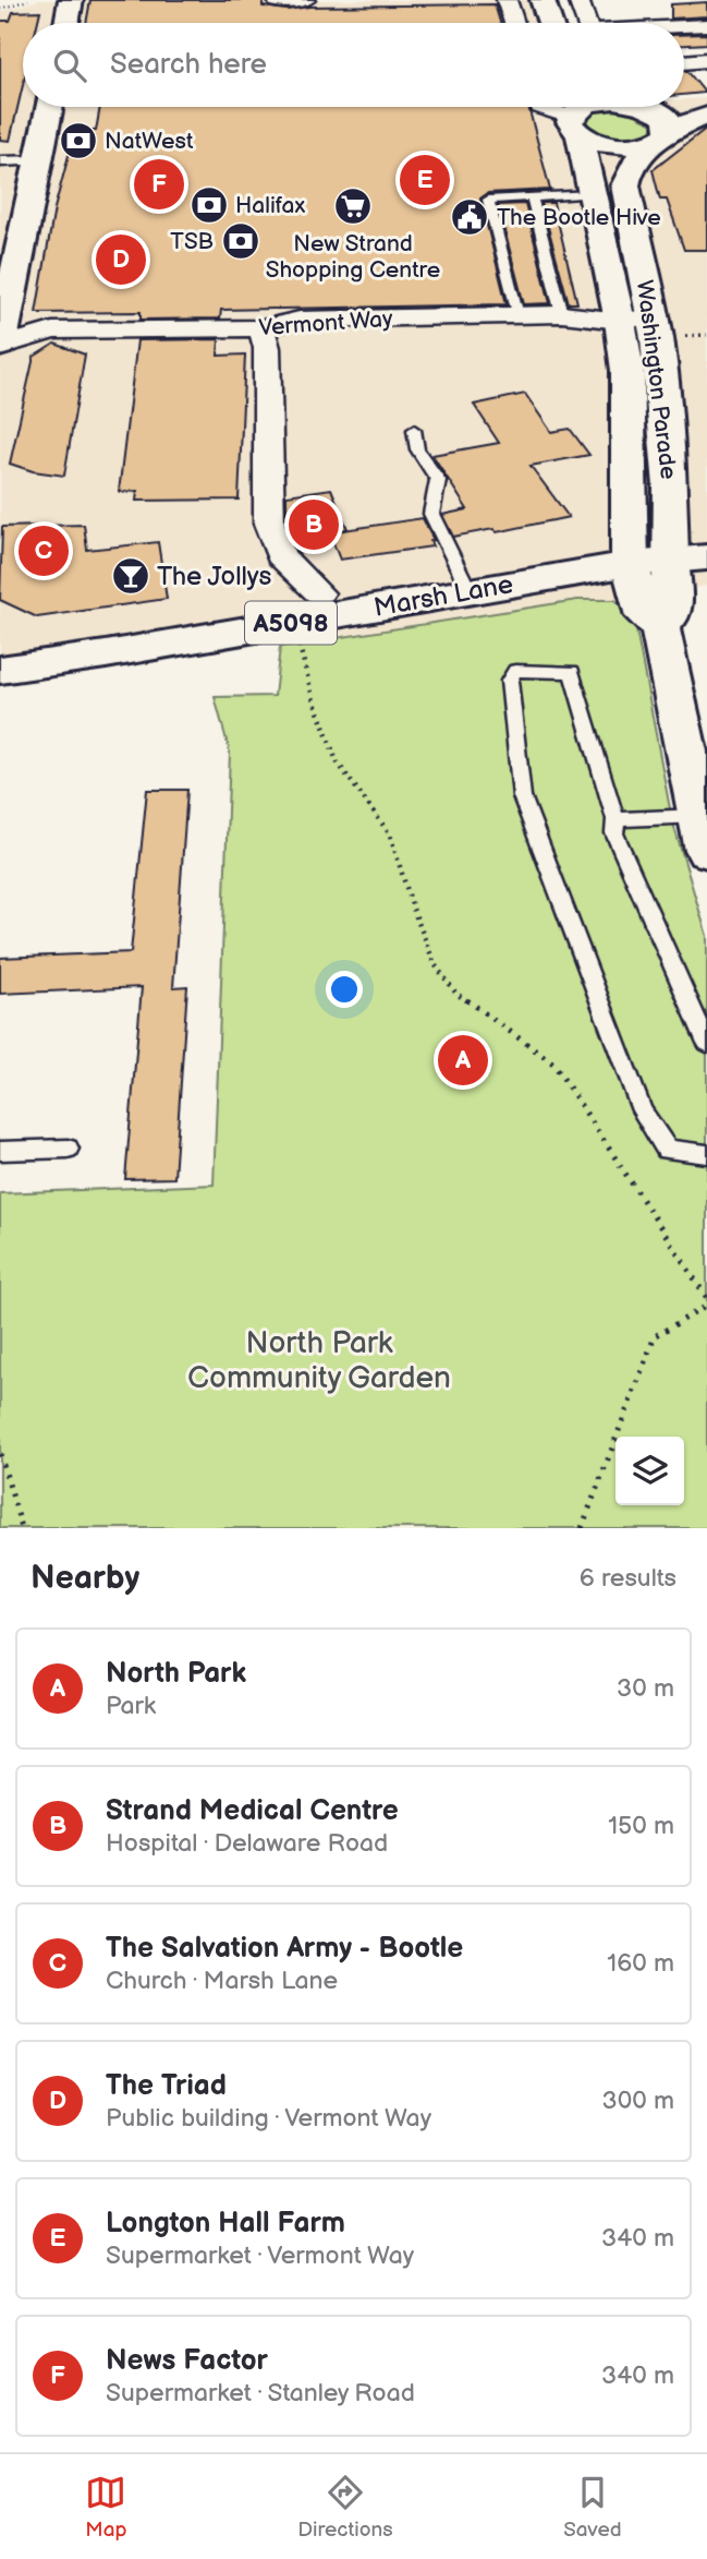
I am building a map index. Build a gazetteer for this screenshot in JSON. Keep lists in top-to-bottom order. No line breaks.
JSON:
{"streets":{"street":["Vermont Way","Washington Parade","Marsh Lane","A5098"]},"crossings":[["Vermont Way","Washington Parade"],["Washington Parade","Marsh Lane"]],"parks":["North Park Community Garden"],"places":{"bank":["NatWest","Halifax","TSB"],"supermarket":["New Strand Shopping Centre"],"public building":["The Bootle Hive"],"bar":["The Jollys"]},"page":{"search":"Search here","pins":["E","F","D","B","C","A"],"heading":["Nearby","6 results"],"list":[{"mark":"A","name":"North Park","note":"Park","value":"30 m"},{"mark":"B","name":"Strand Medical Centre","note":"Hospital · Delaware Road","value":"150 m"},{"mark":"C","name":"The Salvation Army - Bootle","note":"Church · Marsh Lane","value":"160 m"},{"mark":"D","name":"The Triad","note":"Public building · Vermont Way","value":"300 m"},{"mark":"E","name":"Longton Hall Farm","note":"Supermarket · Vermont Way","value":"340 m"},{"mark":"F","name":"News Factor","note":"Supermarket · Stanley Road","value":"340 m"}],"nav":["Map","Directions","Saved"]}}
